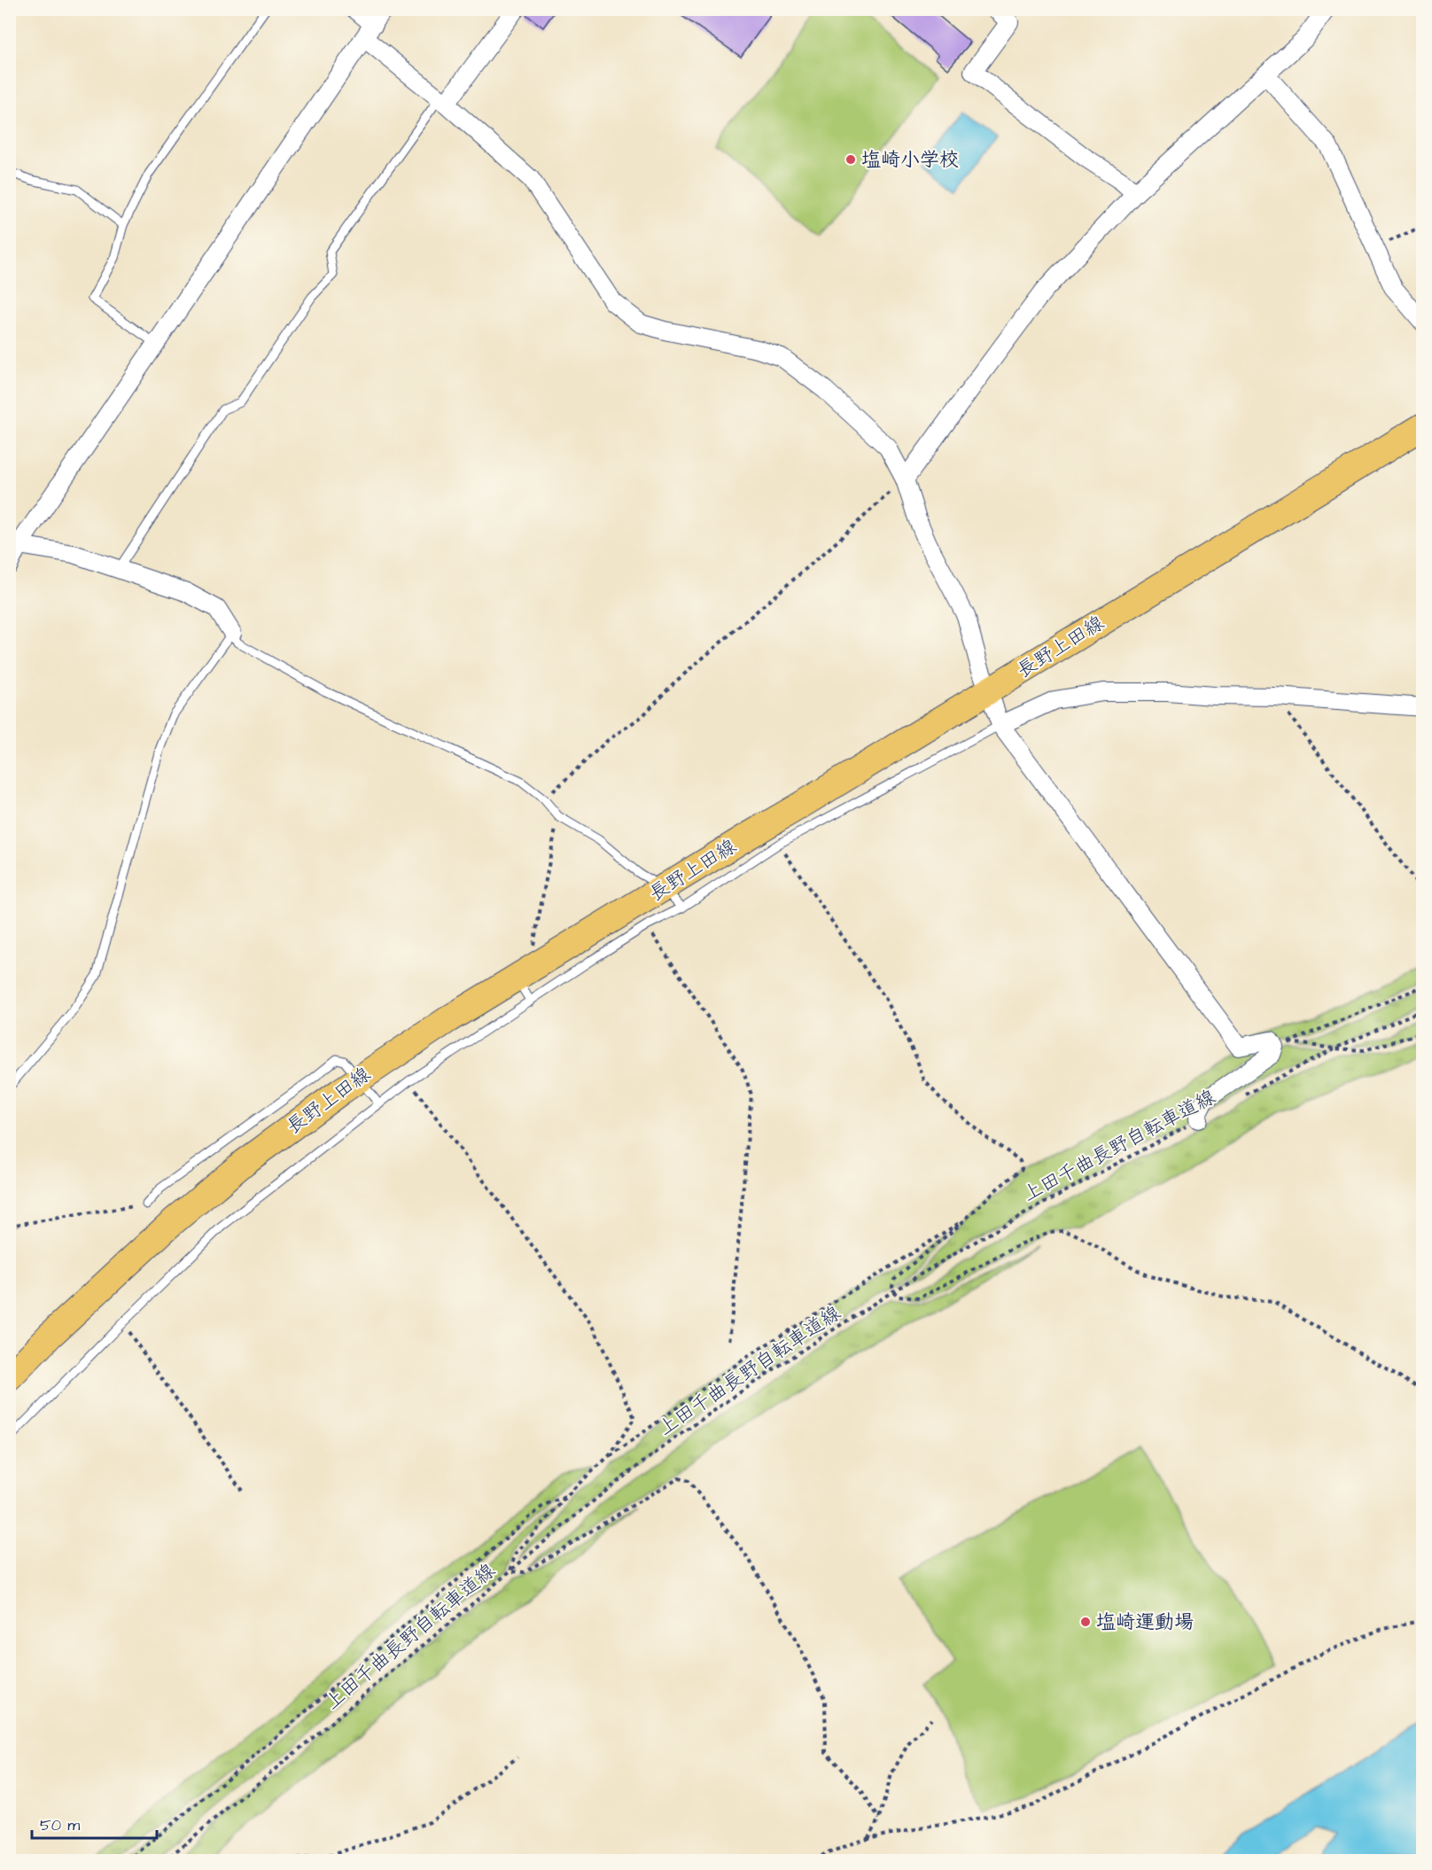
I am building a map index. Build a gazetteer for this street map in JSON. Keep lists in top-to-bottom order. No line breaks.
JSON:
{"streets":{"main road":["長野上田線"],"path":["上田千曲長野自転車道線"]},"places":["塩崎小学校","塩崎運動場"],"scale_bar":"50 m"}
